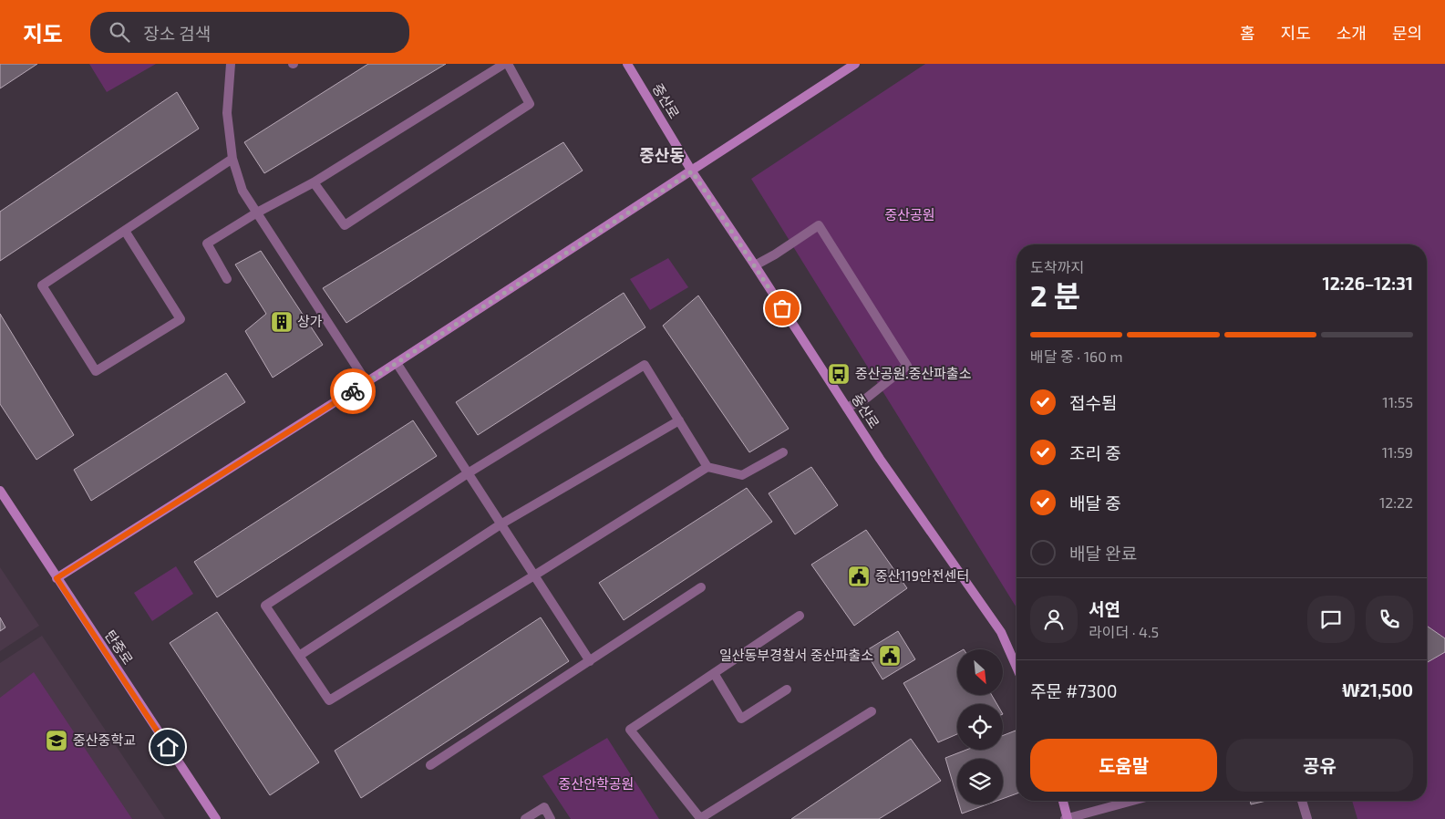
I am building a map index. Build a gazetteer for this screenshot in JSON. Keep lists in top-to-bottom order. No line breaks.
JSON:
{"streets":{"main road":["중산로","탄중로"]},"districts":["중산동"],"parks":["중산공원","중산안학공원"],"places":{"building":["상가"],"bus stop":["중산공원.중산파출소"],"public building":["중산119안전센터","일산동부경찰서 중산파출소"],"school or university":["중산중학교"]},"north":"bottom right","page":{"header":"지도","search":"장소 검색","nav":["홈","지도","소개","문의"],"heading":["2 분","도착까지","12:26–12:31"],"panel":["서연","라이더 · 4.5","주문 #7300","₩21,500"],"bar":"배달 중 · 160 m","list":[["접수됨","11:55"],["조리 중","11:59"],["배달 중","12:22"],"배달 완료"],"buttons":["도움말","공유"]}}
